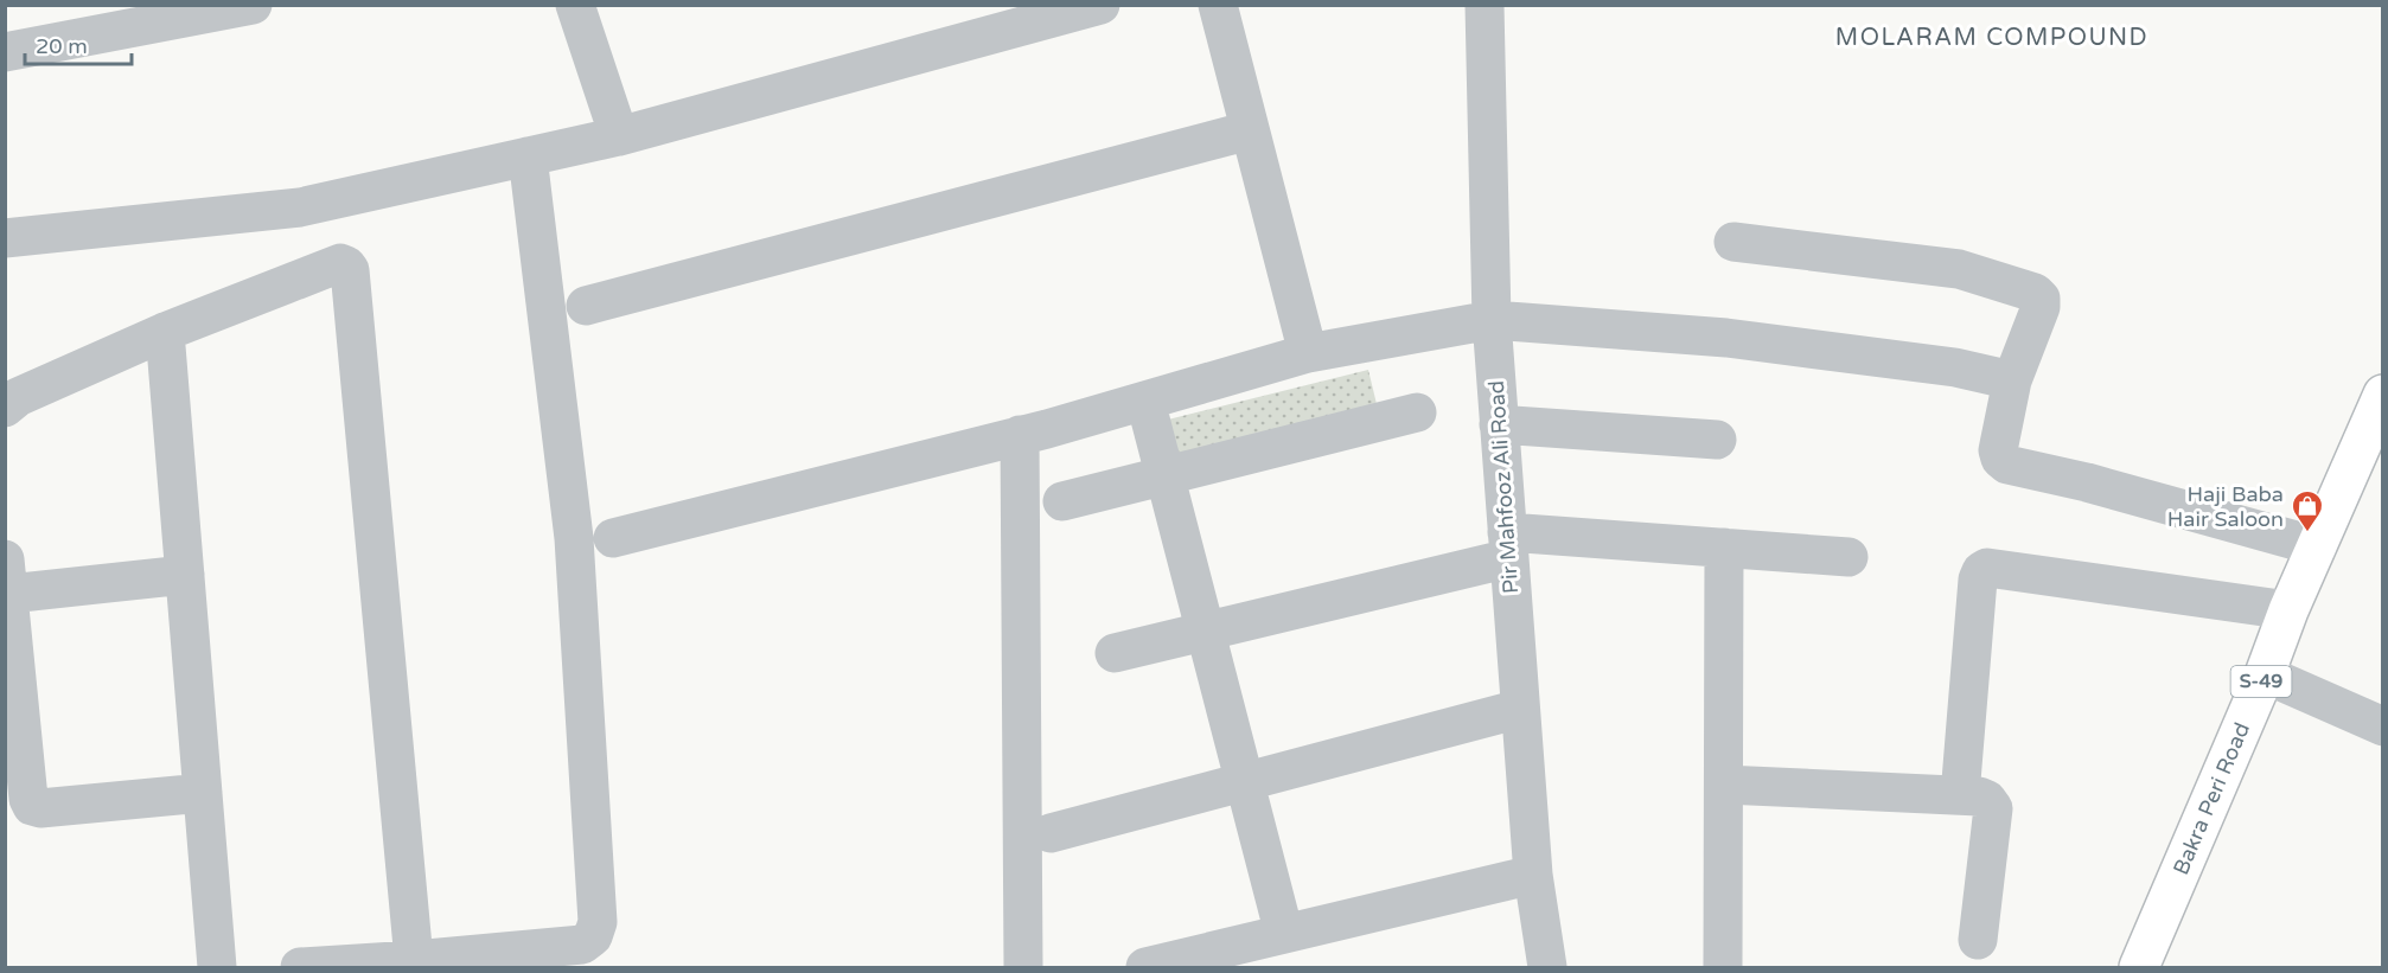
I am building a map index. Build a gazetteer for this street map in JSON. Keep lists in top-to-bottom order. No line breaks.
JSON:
{"streets":{"main road":["S-49","Bakra Peri Road"],"street":["Pir Mahfooz Ali Road"]},"districts":["MOLARAM COMPOUND"],"places":{"shop":["Haji Baba Hair Saloon"]},"scale_bar":"20 m"}
